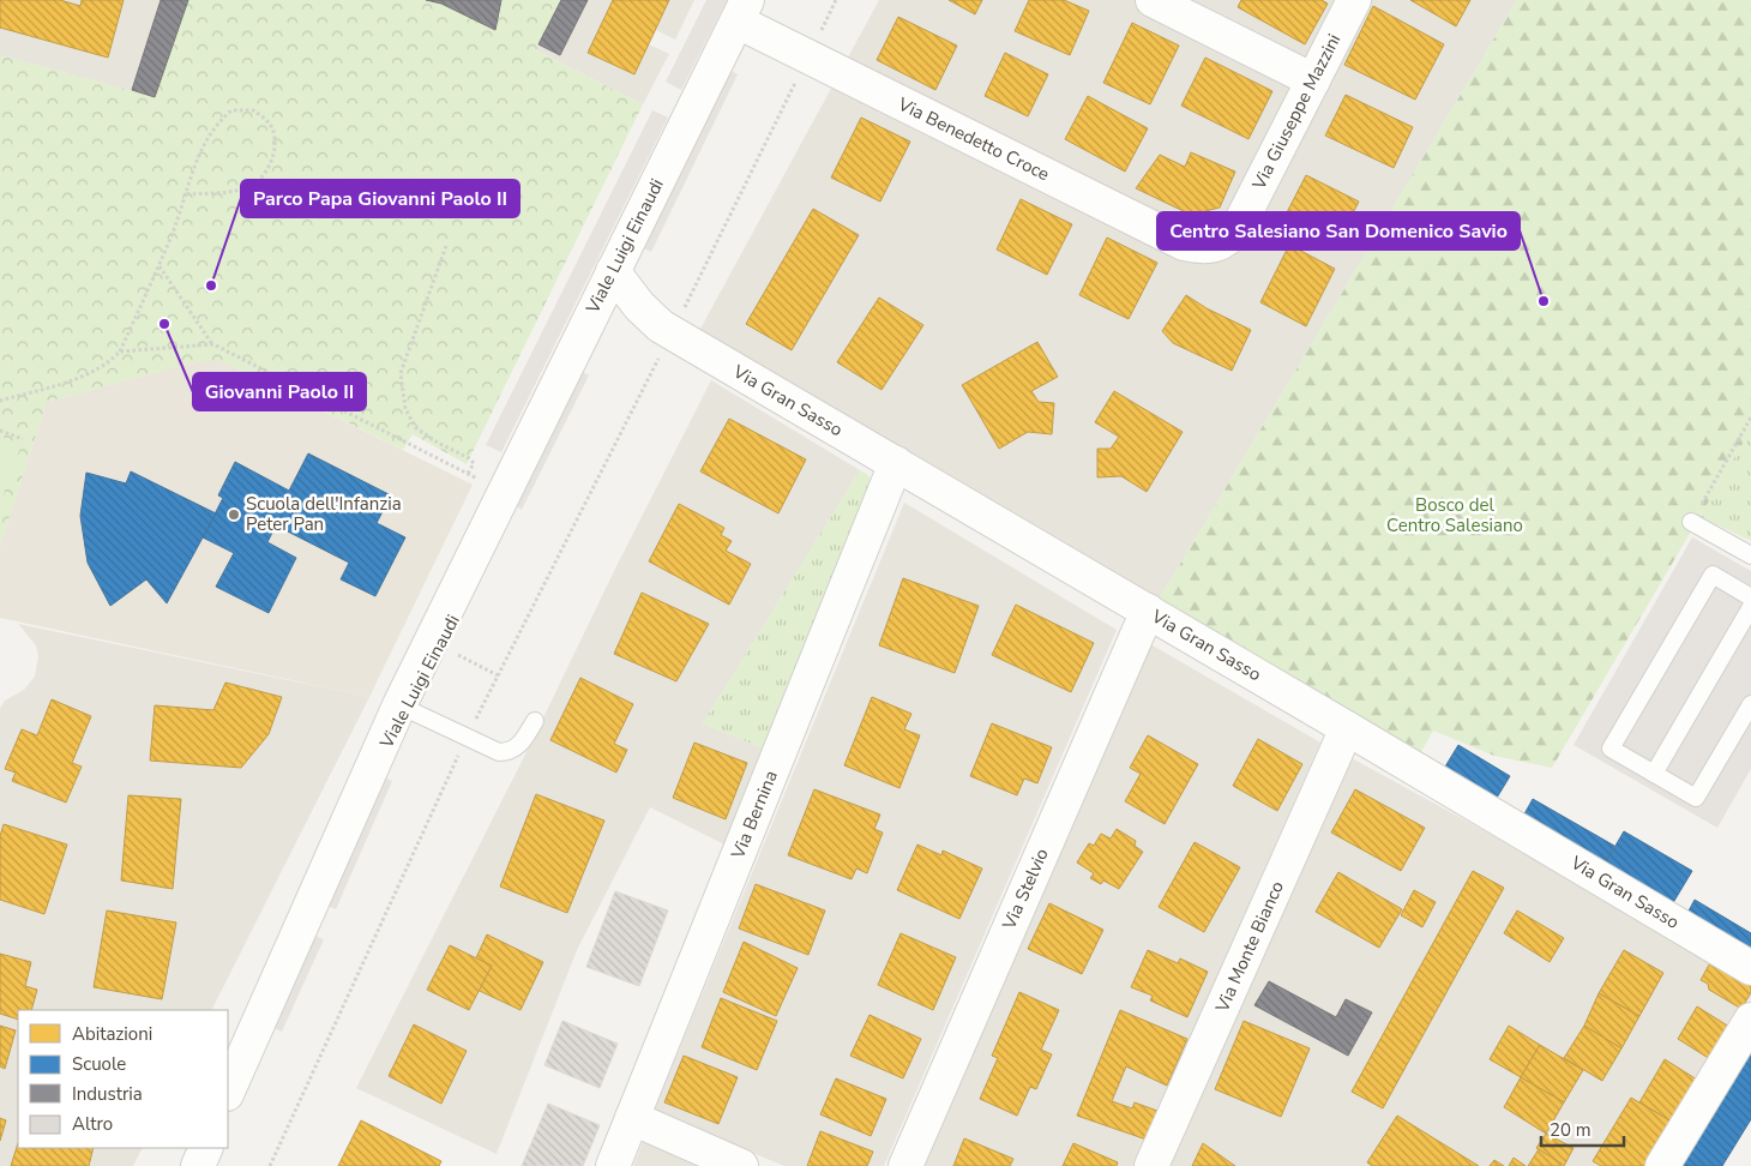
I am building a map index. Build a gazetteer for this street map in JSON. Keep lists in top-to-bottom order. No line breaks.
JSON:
{"streets":{"street":["Via Giuseppe Mazzini","Via Benedetto Croce","Viale Luigi Einaudi","Via Gran Sasso","Via Bernina","Via Stelvio","Via Monte Bianco"]},"crossings":[["Via Giuseppe Mazzini","Via Benedetto Croce"],["Via Benedetto Croce","Viale Luigi Einaudi"],["Viale Luigi Einaudi","Via Gran Sasso"],["Via Gran Sasso","Via Bernina"],["Via Gran Sasso","Via Stelvio"],["Via Gran Sasso","Via Monte Bianco"]],"parks":["Bosco del Centro Salesiano"],"places":["Parco Papa Giovanni Paolo II","Centro Salesiano San Domenico Savio","Giovanni Paolo II","Scuola dell'Infanzia Peter Pan"],"legend":["Abitazioni","Scuole","Industria","Altro"],"scale_bar":"20 m"}
